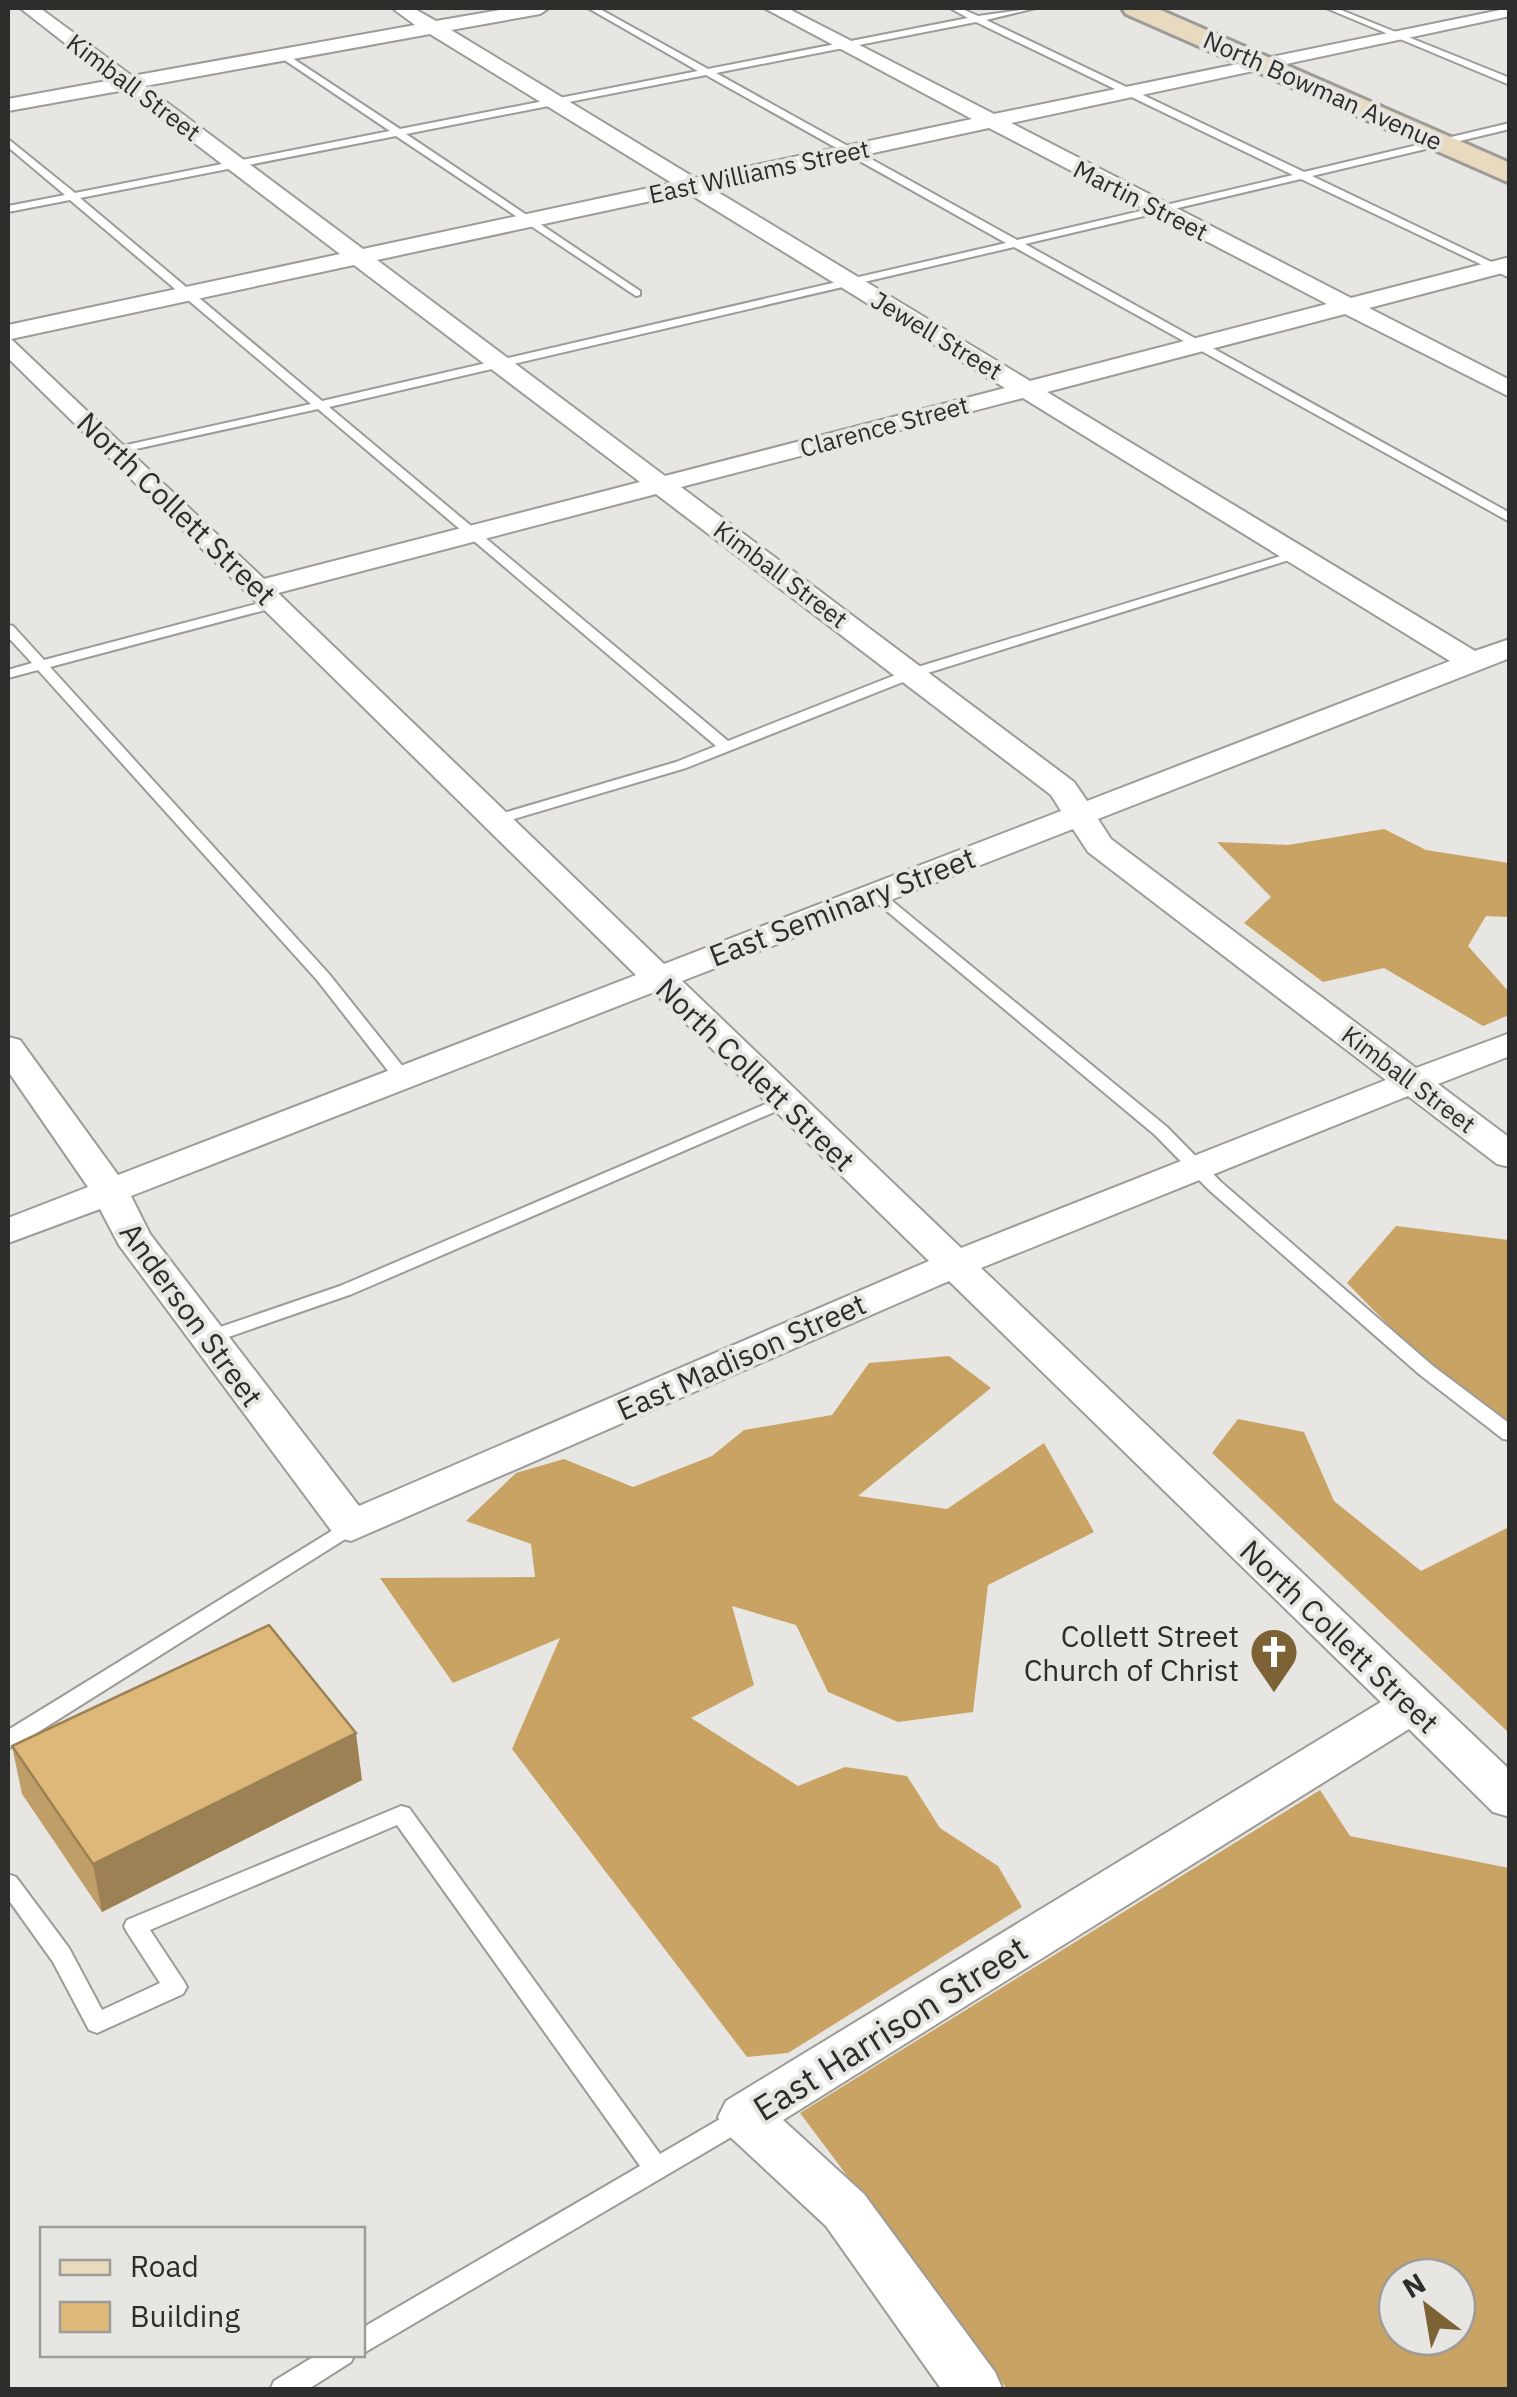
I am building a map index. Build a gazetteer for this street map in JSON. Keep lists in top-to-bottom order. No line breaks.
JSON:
{"streets":{"street":["Kimball Street","North Bowman Avenue","East Williams Street","Martin Street","Jewell Street","Clarence Street","North Collett Street","East Seminary Street","Anderson Street","East Madison Street","East Harrison Street"]},"crossings":[["Kimball Street","East Williams Street"],["Kimball Street","Clarence Street"],["Kimball Street","East Seminary Street"],["Kimball Street","East Madison Street"],["North Bowman Avenue","East Williams Street"],["East Williams Street","Martin Street"],["East Williams Street","Jewell Street"],["Martin Street","Clarence Street"],["Jewell Street","Clarence Street"],["Jewell Street","East Seminary Street"],["Clarence Street","North Collett Street"],["North Collett Street","East Seminary Street"],["North Collett Street","East Madison Street"],["North Collett Street","East Harrison Street"],["East Seminary Street","Anderson Street"],["Anderson Street","East Madison Street"]],"places":{"church":["Collett Street Church of Christ"]},"legend":["Road","Building"],"north":"top left"}
